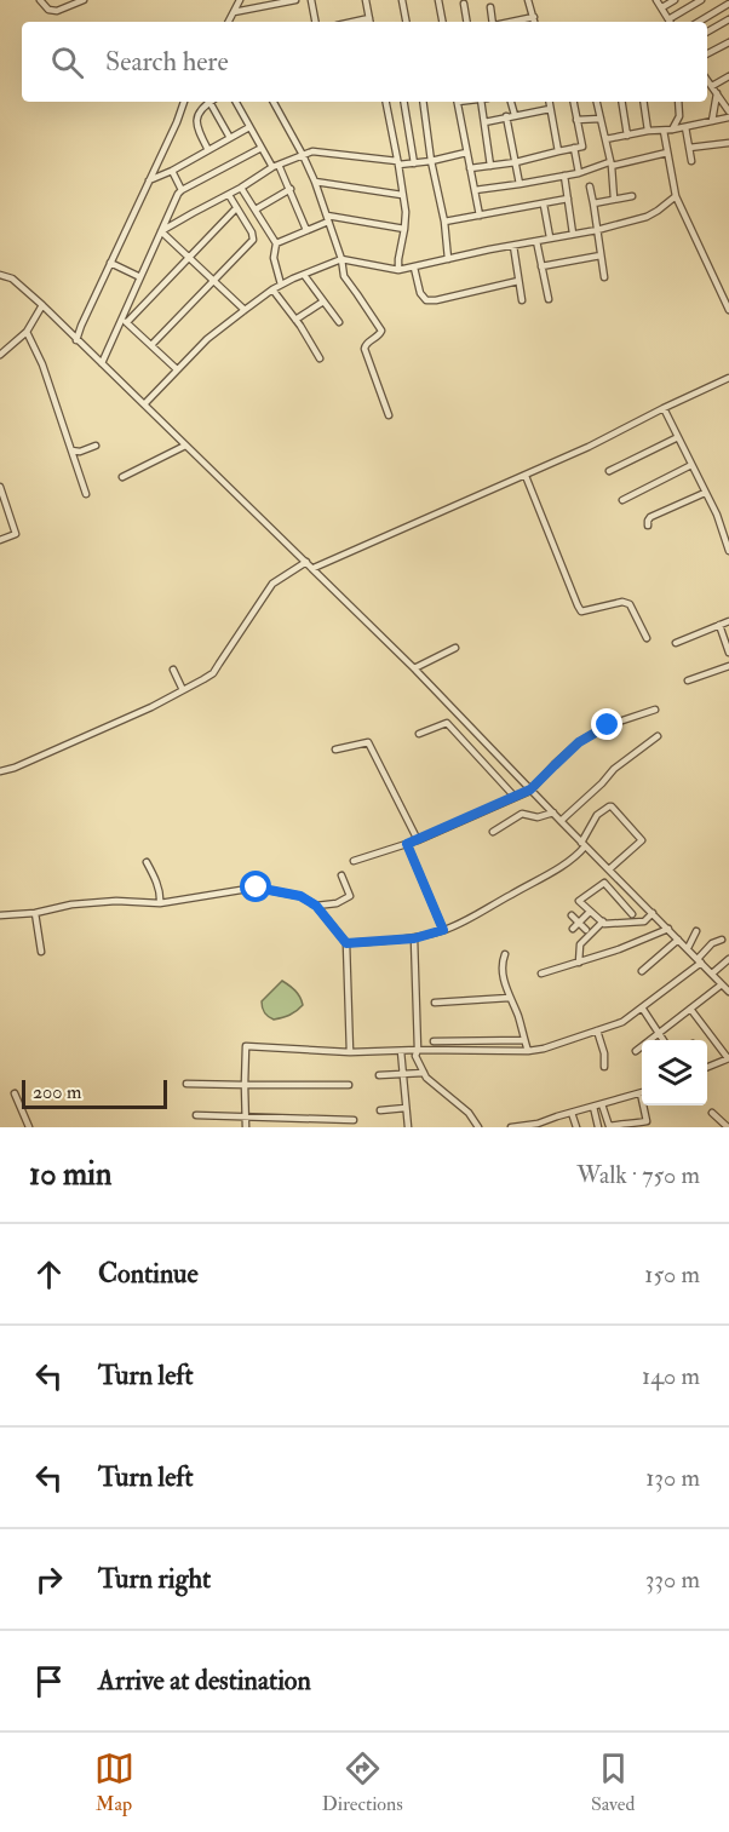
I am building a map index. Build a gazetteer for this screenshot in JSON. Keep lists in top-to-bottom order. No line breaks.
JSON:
{"scale_bar":"200 m","page":{"search":"Search here","scale":"200 m","heading":["10 min","Walk · 750 m"],"list":[["Continue","150 m"],["Turn left","140 m"],["Turn left","130 m"],["Turn right","330 m"],"Arrive at destination"],"nav":["Map","Directions","Saved"]}}
